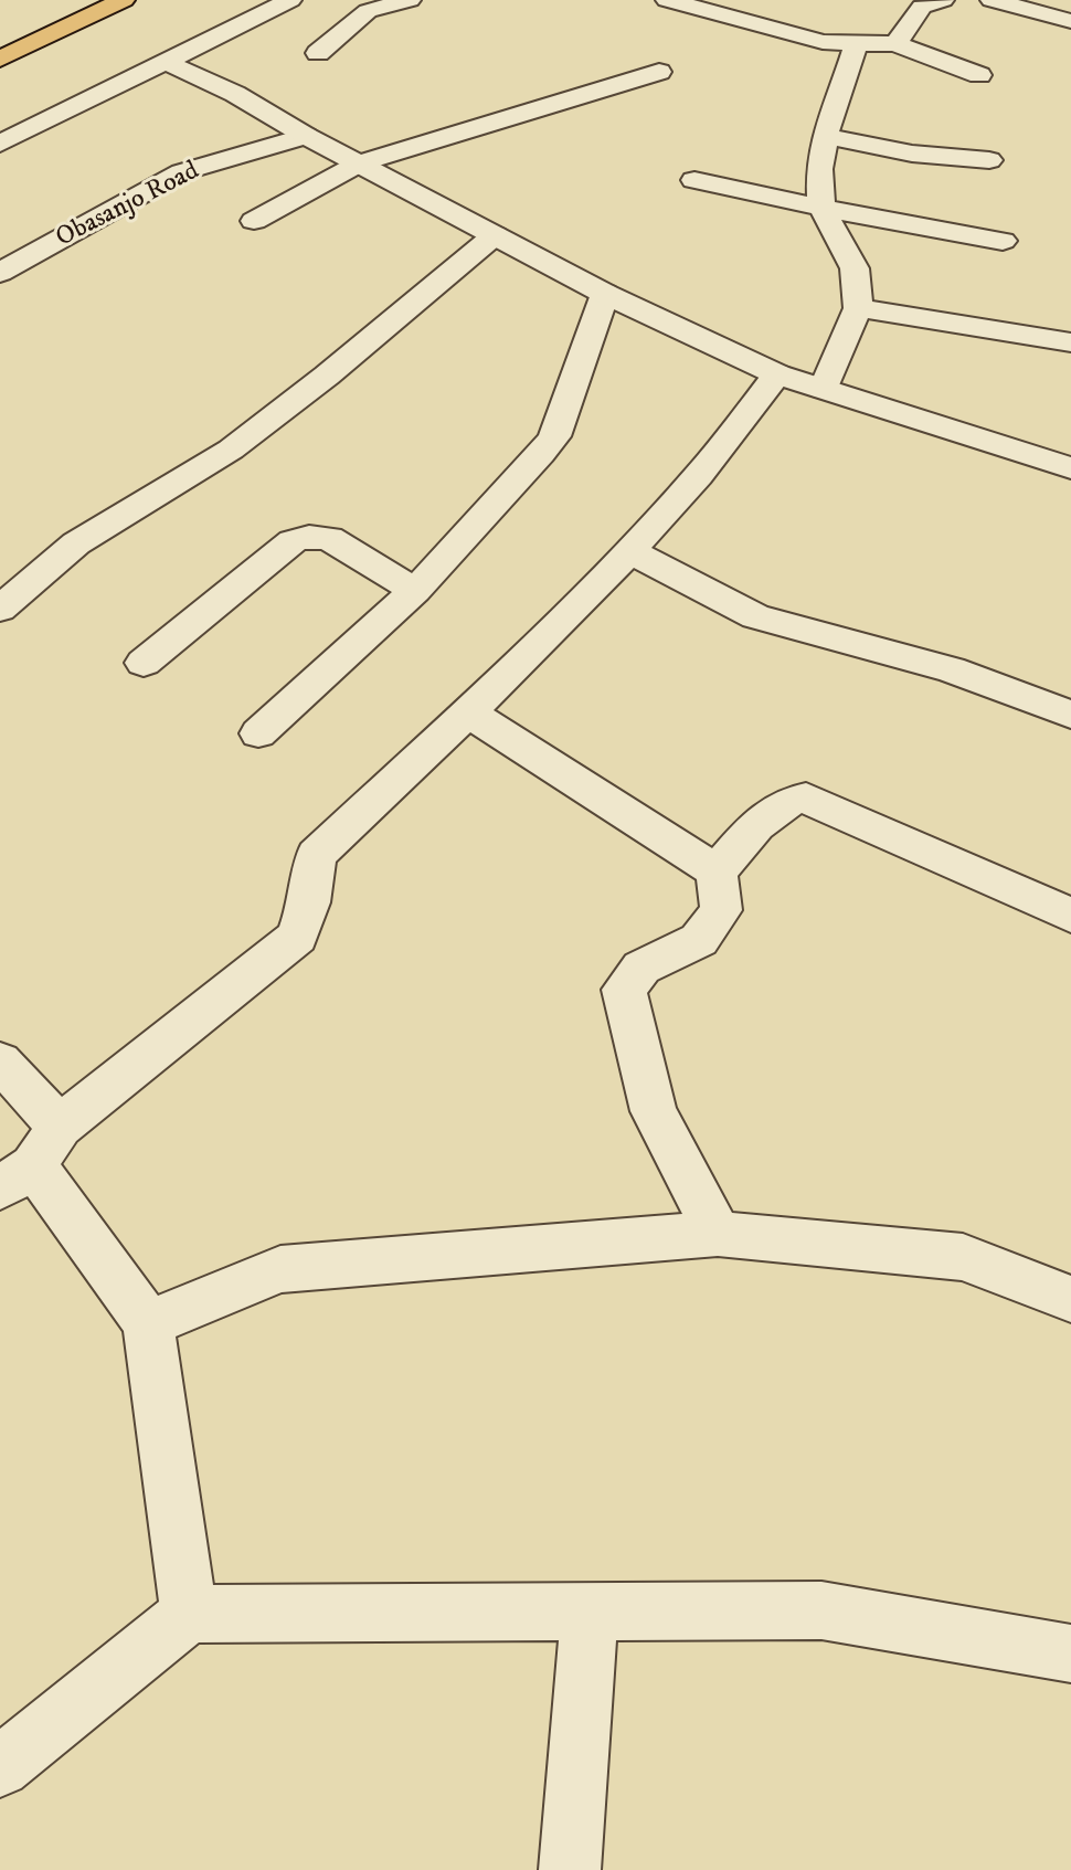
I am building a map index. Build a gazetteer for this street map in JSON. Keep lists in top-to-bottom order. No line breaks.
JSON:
{"streets":{"street":["Obasanjo Road"]}}
